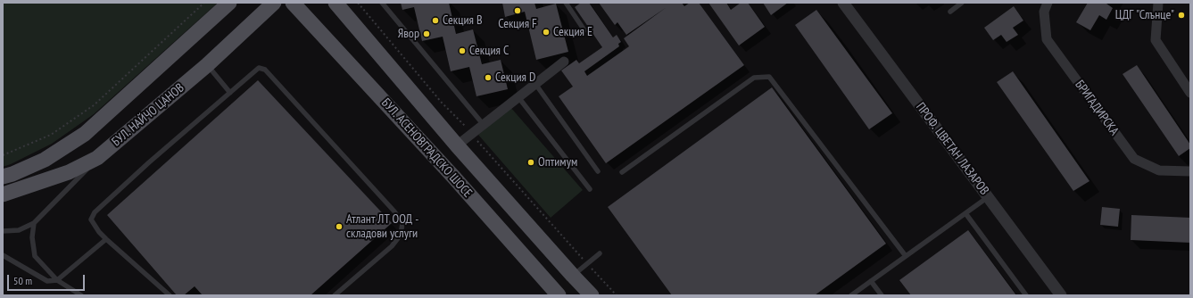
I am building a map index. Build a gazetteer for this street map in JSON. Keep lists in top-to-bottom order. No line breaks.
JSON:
{"streets":{"main road":["БУЛ. НАЙЧО ЦАНОВ","БУЛ. АСЕНОВГРАДСКО ШОСЕ"],"street":["БРИГАДИРСКА","ПРОФ. ЦВЕТАН ЛАЗАРОВ"]},"places":["Секция F","ЦДГ \"Слънце\"","Секция B","Секция E","Явор","Секция C","Секция D","Оптимум","Атлант ЛТ ООД - складови услуги"],"scale_bar":"50 m"}
